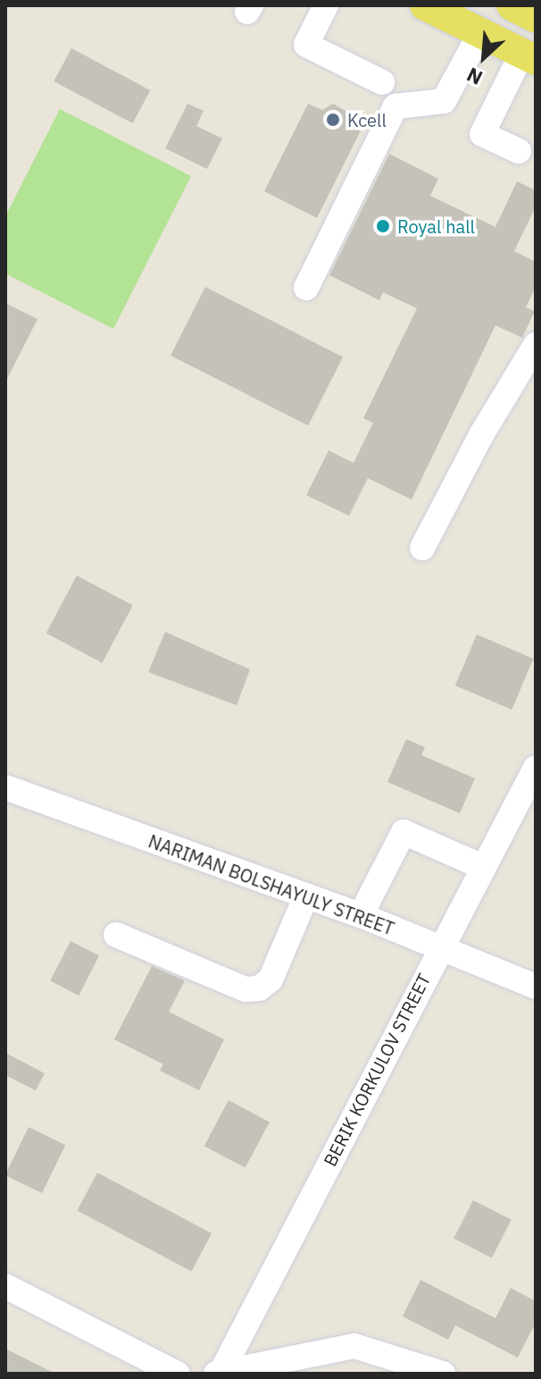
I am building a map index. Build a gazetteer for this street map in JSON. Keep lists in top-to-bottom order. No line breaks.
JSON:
{"streets":{"street":["NARIMAN BOLSHAYULY STREET","BERIK KORKULOV STREET"]},"crossings":[["NARIMAN BOLSHAYULY STREET","BERIK KORKULOV STREET"]],"places":["Kcell","Royal hall"],"north":"bottom left"}
